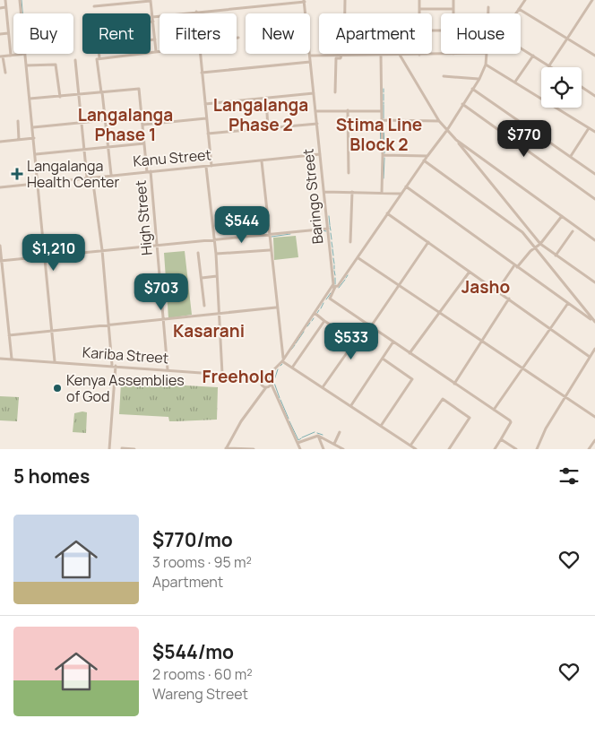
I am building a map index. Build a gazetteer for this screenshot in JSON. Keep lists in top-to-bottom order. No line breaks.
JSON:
{"streets":{"street":["Kanu Street","Baringo Street","High Street","Kariba Street"]},"crossings":[["Kanu Street","Baringo Street"],["Kanu Street","High Street"],["High Street","Kariba Street"]],"districts":["Langalanga Phase 2","Langalanga Phase 1","Stima Line Block 2","Jasho","Kasarani","Freehold"],"places":{"health":["Langalanga Health Center"],"other":["Kenya Assemblies of God"]},"page":{"chip":["Buy","Rent","Filters","New","Apartment","House"],"price":["$770","$544","$1,210","$703","$533"],"heading":"5 homes","list":[{"name":"$770/mo","note":"3 rooms · 95 m² · Apartment"},{"name":"$544/mo","note":"2 rooms · 60 m² · Wareng Street"}]}}
